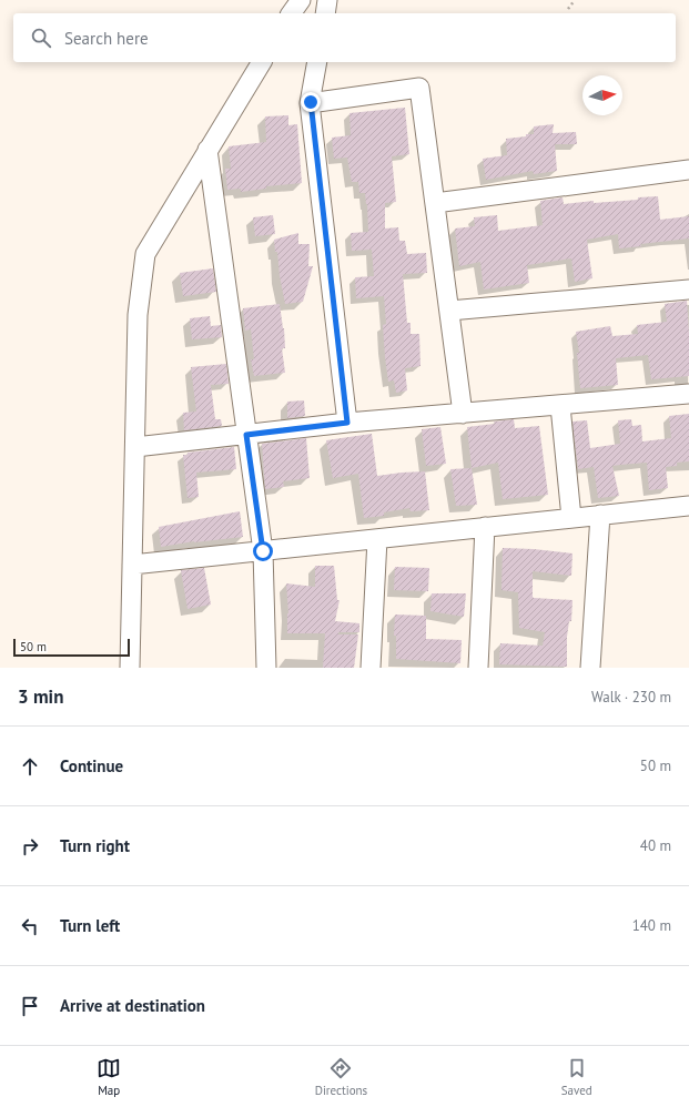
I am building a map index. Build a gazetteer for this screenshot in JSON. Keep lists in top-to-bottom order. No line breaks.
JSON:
{"scale_bar":"50 m","north":"right","page":{"search":"Search here","scale":"50 m","heading":["3 min","Walk · 230 m"],"list":[["Continue","50 m"],["Turn right","40 m"],["Turn left","140 m"],"Arrive at destination"],"nav":["Map","Directions","Saved"]}}
